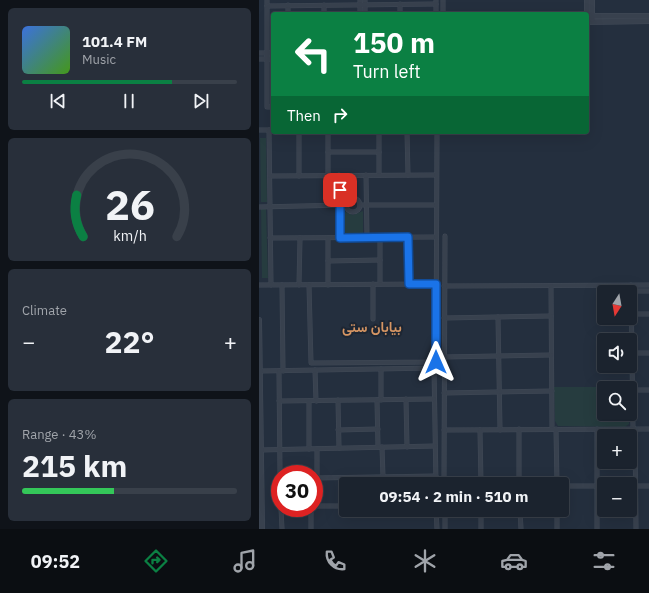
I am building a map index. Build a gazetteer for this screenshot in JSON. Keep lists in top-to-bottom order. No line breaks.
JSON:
{"districts":["بیابان ستی"],"north":"bottom","page":{"turn":["150 m","Turn left"],"song":["101.4 FM","Music"],"then":"Then","tile":["Climate",["Range · 43%","215 km"]],"map_buttons":["+","−"],"heat":["−","22°","+"],"limit":"30","trip":"09:54 · 2 min · 510 m","tabs":"09:52","gauge":["26","km/h"]}}
